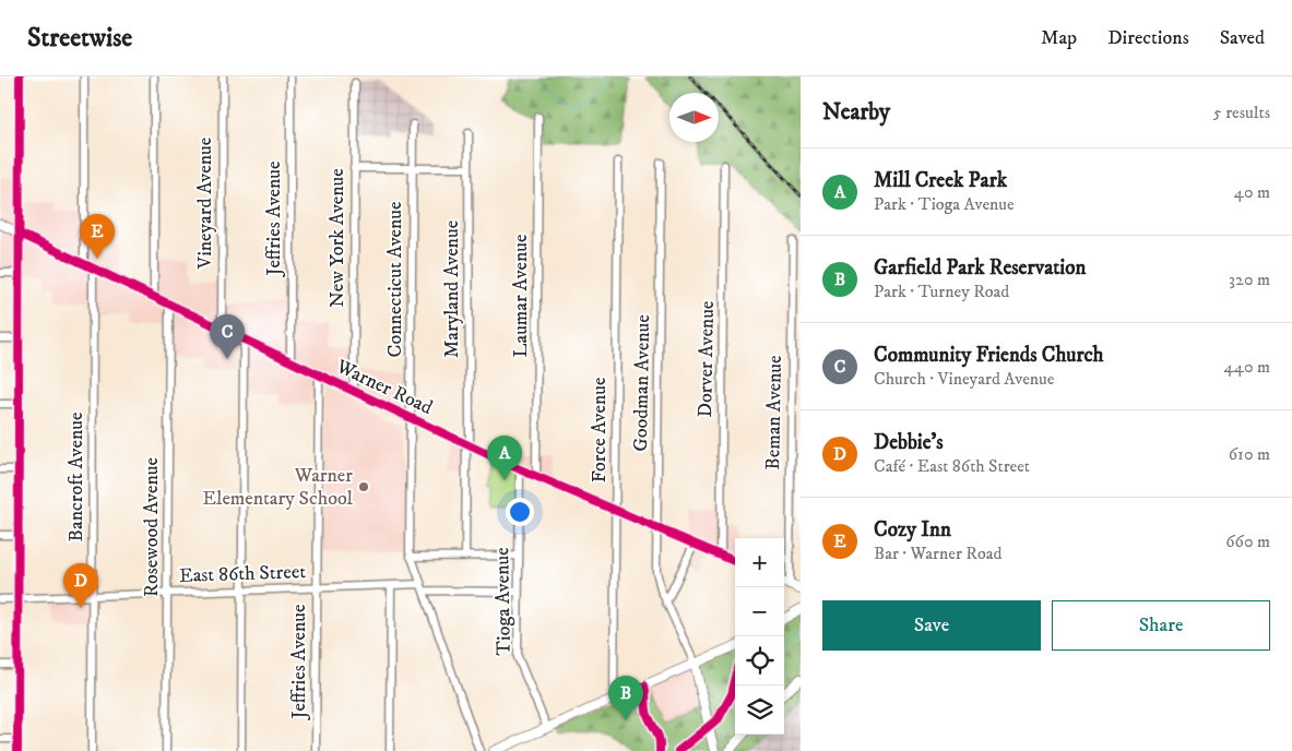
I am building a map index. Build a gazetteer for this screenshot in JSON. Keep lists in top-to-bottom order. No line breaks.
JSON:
{"streets":{"main road":["Warner Road"],"street":["Vineyard Avenue","Jeffries Avenue","New York Avenue","Connecticut Avenue","Maryland Avenue","Laumar Avenue","Dorver Avenue","Goodman Avenue","Beman Avenue","Force Avenue","Bancroft Avenue","Rosewood Avenue","East 86th Street","Tioga Avenue"]},"crossings":[["Vineyard Avenue","Warner Road"],["Jeffries Avenue","Warner Road"],["Jeffries Avenue","East 86th Street"],["New York Avenue","Warner Road"],["Connecticut Avenue","Warner Road"],["Connecticut Avenue","East 86th Street"],["Maryland Avenue","Warner Road"],["Laumar Avenue","Warner Road"],["Dorver Avenue","Warner Road"],["Goodman Avenue","Warner Road"],["Warner Road","Force Avenue"],["Warner Road","Bancroft Avenue"],["Warner Road","Rosewood Avenue"],["Warner Road","Tioga Avenue"],["Bancroft Avenue","East 86th Street"],["Rosewood Avenue","East 86th Street"],["East 86th Street","Tioga Avenue"]],"places":["Warner Elementary School"],"north":"right","page":{"header":"Streetwise","nav":["Map","Directions","Saved"],"heading":["Nearby","5 results"],"list":[{"mark":"A","name":"Mill Creek Park","note":"Park · Tioga Avenue","value":"40 m"},{"mark":"B","name":"Garfield Park Reservation","note":"Park · Turney Road","value":"320 m"},{"mark":"C","name":"Community Friends Church","note":"Church · Vineyard Avenue","value":"440 m"},{"mark":"D","name":"Debbie's","note":"Café · East 86th Street","value":"610 m"},{"mark":"E","name":"Cozy Inn","note":"Bar · Warner Road","value":"660 m"}],"pins":["E","C","A","D","B"],"map_buttons":["+","−"],"buttons":["Save","Share"]}}
